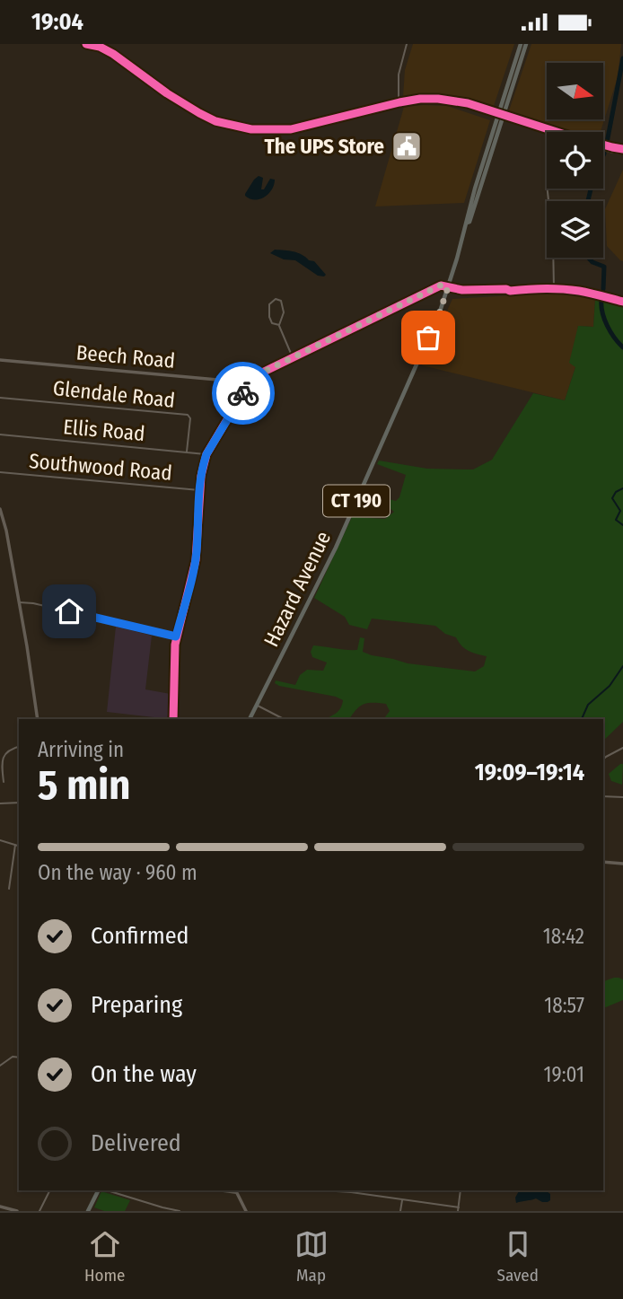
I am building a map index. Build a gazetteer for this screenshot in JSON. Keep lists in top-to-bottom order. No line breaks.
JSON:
{"streets":{"main road":["CT 190","Hazard Avenue"],"street":["Beech Road","Glendale Road","Ellis Road","Southwood Road"]},"crossings":[["Glendale Road","Ellis Road"]],"places":{"public building":["The UPS Store"]},"north":"right","page":{"status":"19:04","heading":["5 min","Arriving in","19:09–19:14"],"bar":"On the way · 960 m","list":[["Confirmed","18:42"],["Preparing","18:57"],["On the way","19:01"],"Delivered"],"tabs":["Home","Map","Saved"]}}
